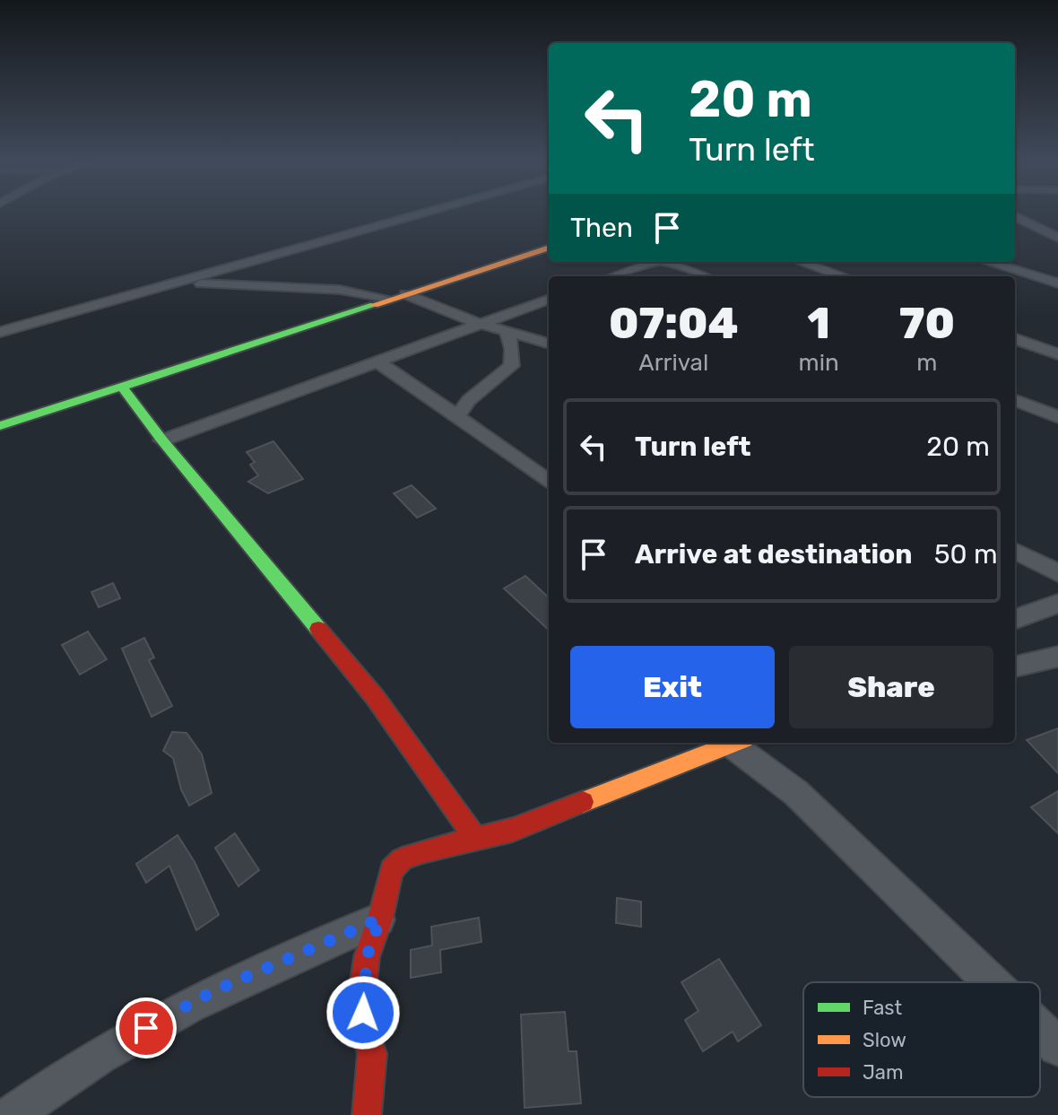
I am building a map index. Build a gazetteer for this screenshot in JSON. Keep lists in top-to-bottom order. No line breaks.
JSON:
{"legend":["Fast","Slow","Jam"],"page":{"turn":["20 m","Turn left"],"then":"Then","eta":["07:04","Arrival","1","min","70","m"],"list":[{"name":"Turn left","value":"20 m"},{"name":"Arrive at destination","value":"50 m"}],"buttons":["Exit","Share"]}}
